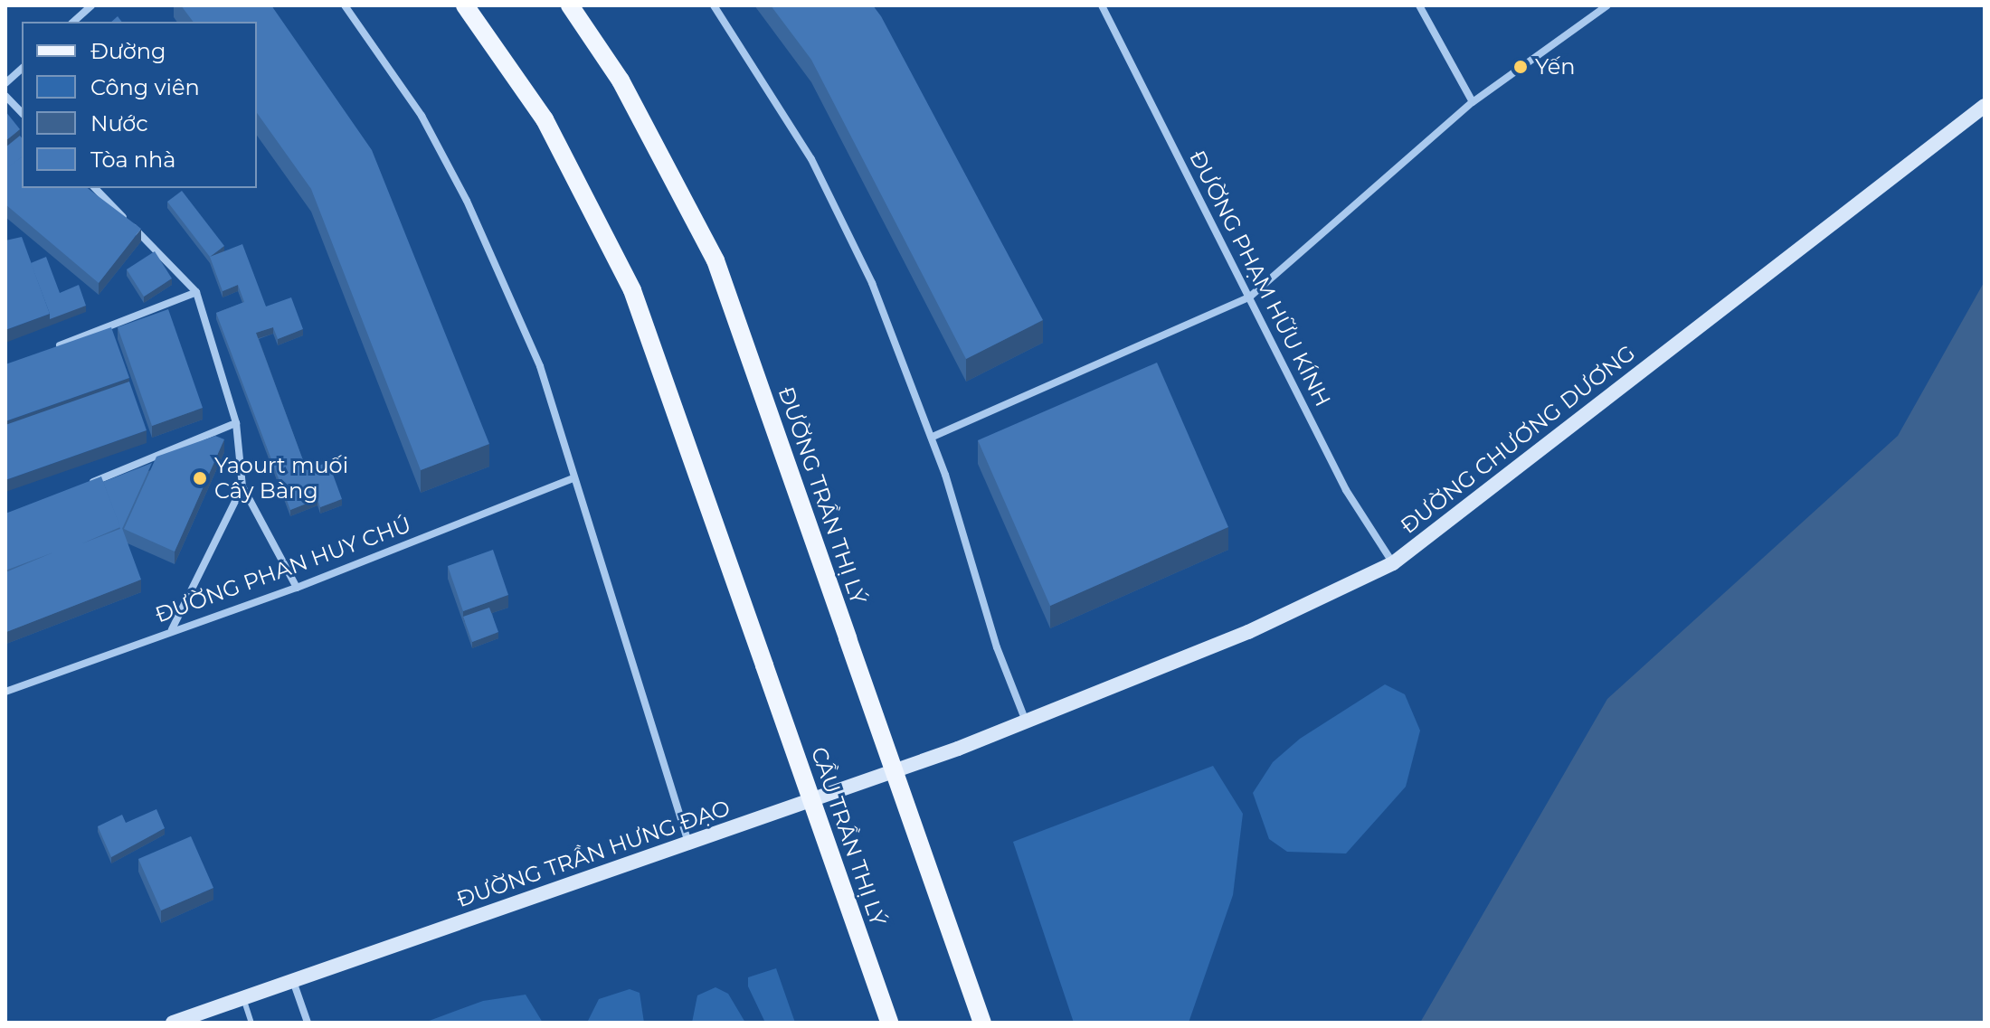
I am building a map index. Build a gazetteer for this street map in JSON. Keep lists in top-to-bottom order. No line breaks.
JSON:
{"streets":{"main road":["ĐƯỜNG CHƯƠNG DƯƠNG","ĐƯỜNG TRẦN THỊ LÝ","CẦU TRẦN THỊ LÝ","ĐƯỜNG TRẦN HƯNG ĐẠO"],"street":["ĐƯỜNG PHẠM HỮU KÍNH","ĐƯỜNG PHAN HUY CHÚ"]},"crossings":[["ĐƯỜNG PHẠM HỮU KÍNH","ĐƯỜNG CHƯƠNG DƯƠNG"],["ĐƯỜNG CHƯƠNG DƯƠNG","ĐƯỜNG TRẦN HƯNG ĐẠO"]],"places":["Yến","Yaourt muối Cây Bàng"],"legend":["Đường","Công viên","Nước","Tòa nhà"]}
